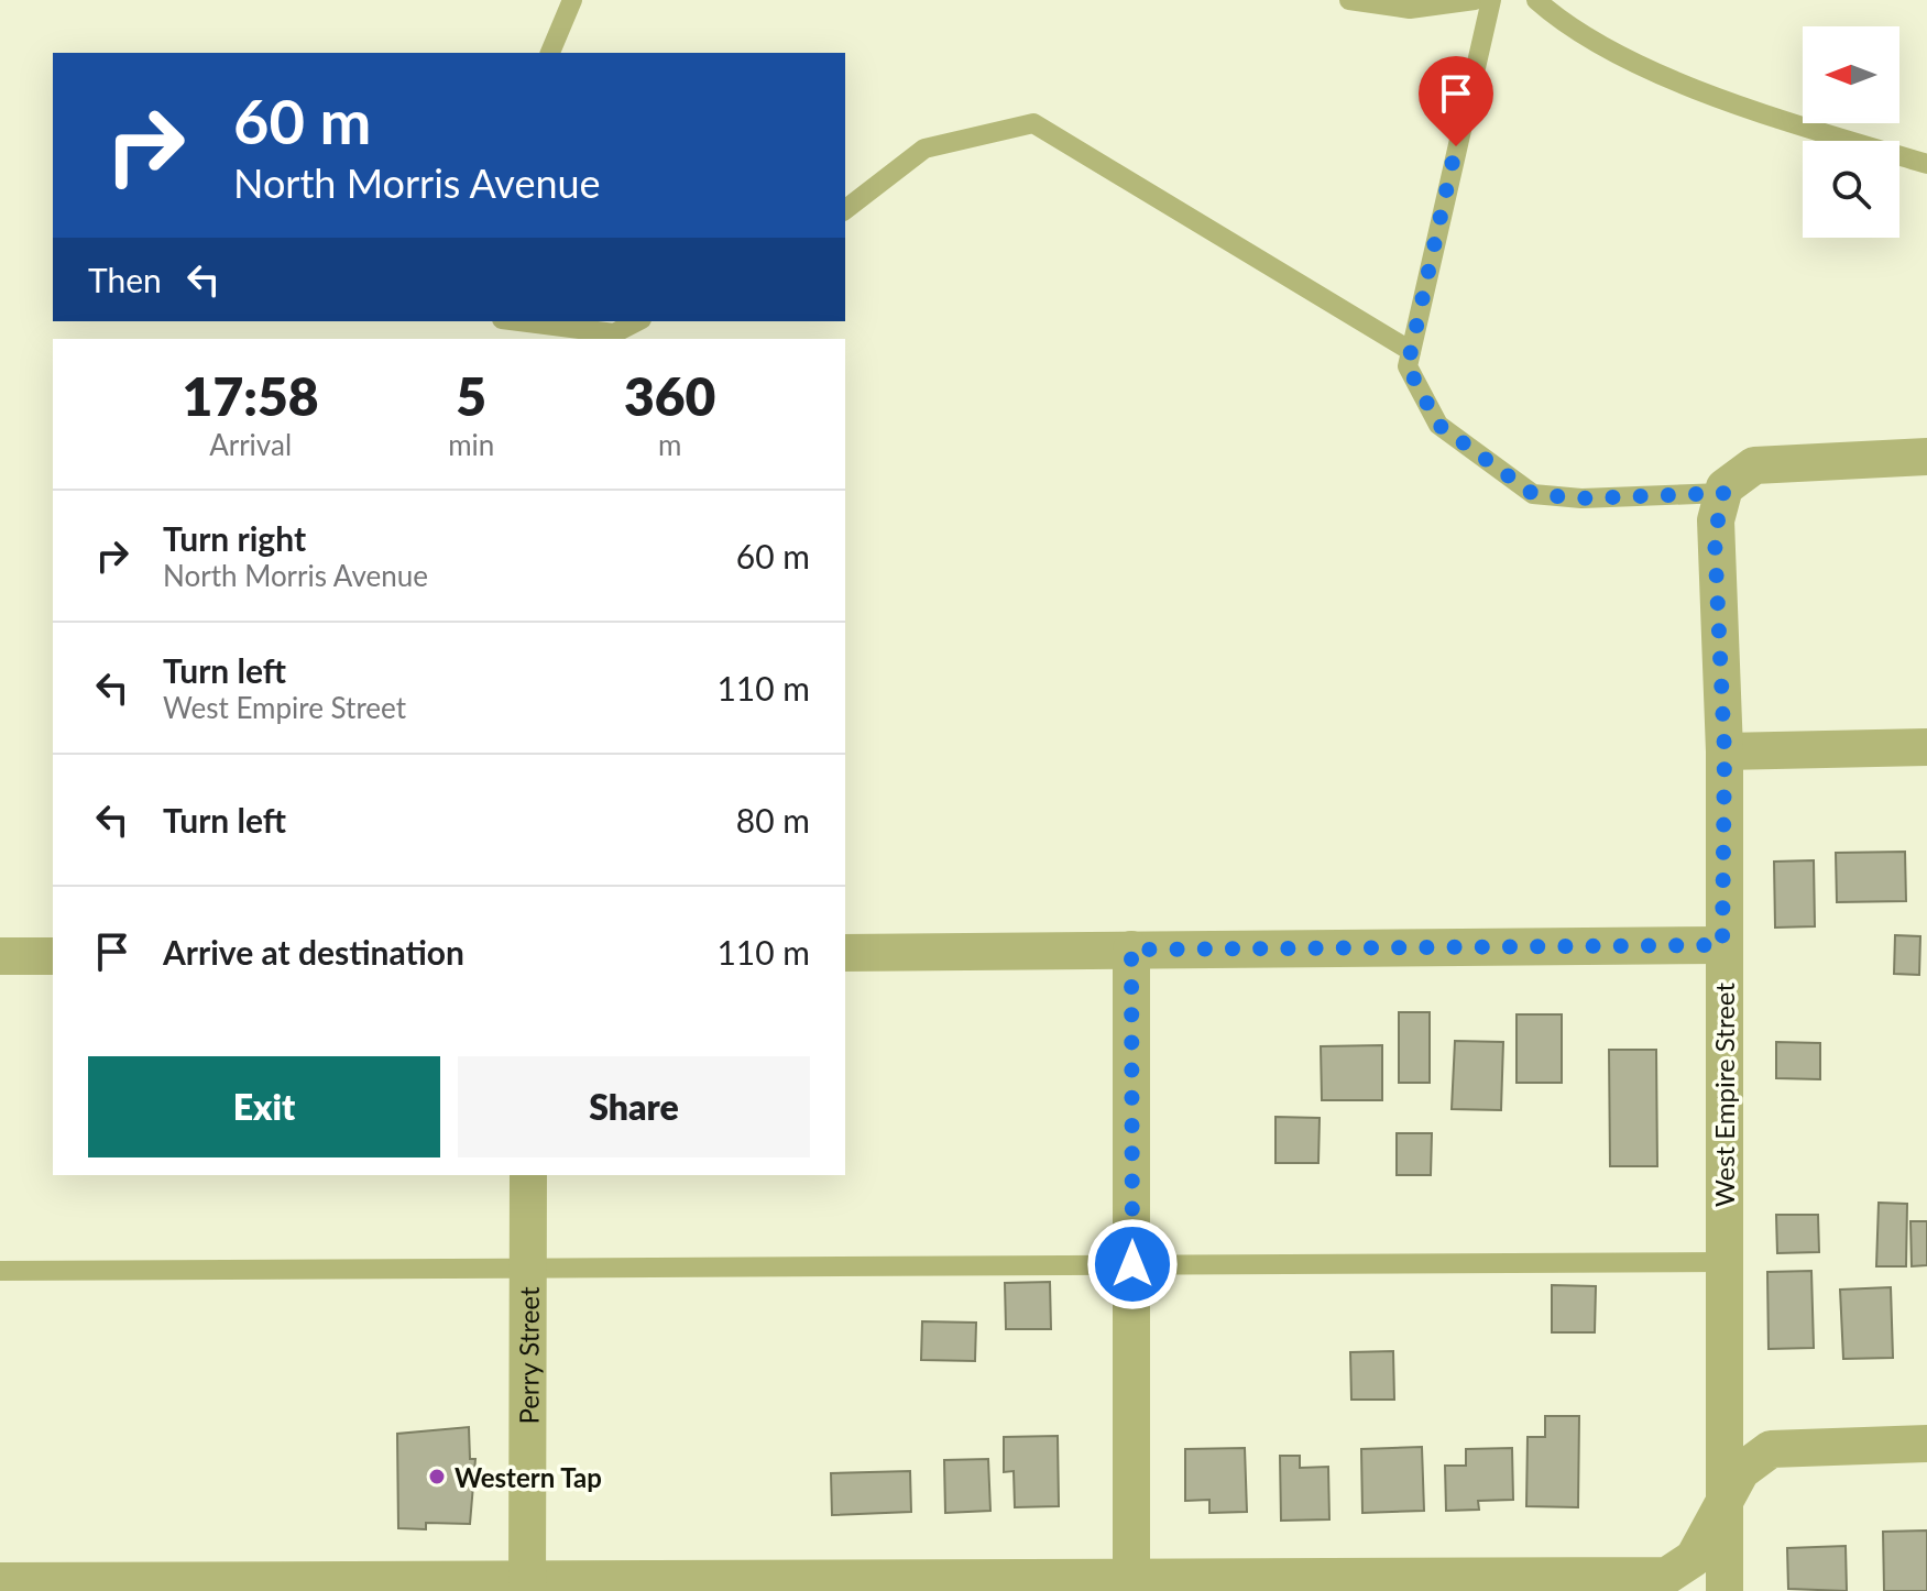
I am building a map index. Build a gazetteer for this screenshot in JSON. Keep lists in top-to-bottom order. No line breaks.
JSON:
{"streets":{"street":["West Empire Street","Perry Street"]},"places":["Western Tap"],"north":"left","page":{"turn":["60 m","North Morris Avenue"],"then":"Then","eta":["17:58","Arrival","5","min","360","m"],"list":[{"name":"Turn right","note":"North Morris Avenue","value":"60 m"},{"name":"Turn left","note":"West Empire Street","value":"110 m"},{"name":"Turn left","value":"80 m"},{"name":"Arrive at destination","value":"110 m"}],"buttons":["Exit","Share"]}}
